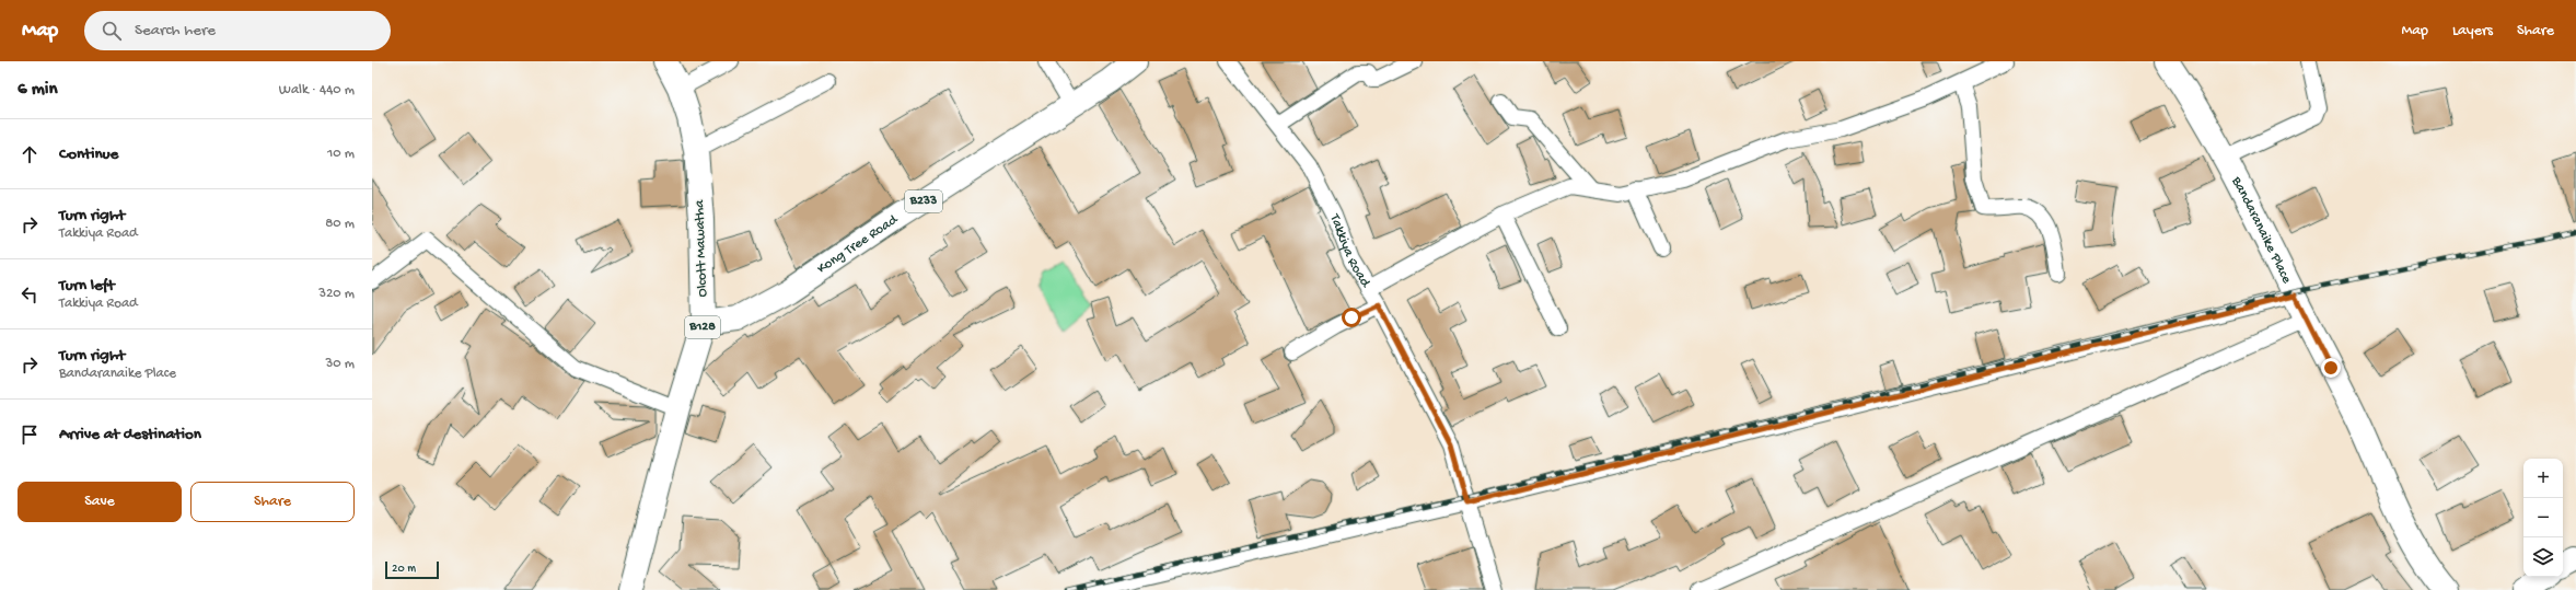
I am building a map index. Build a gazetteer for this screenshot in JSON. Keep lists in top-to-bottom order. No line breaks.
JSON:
{"streets":{"main road":["B233","Bandaranaike Place","Kong Tree Road","Olcott Mawatha","B128"],"street":["Takkiya Road"]},"crossings":[["Kong Tree Road","Olcott Mawatha"]],"scale_bar":"20 m","page":{"header":"Map","search":"Search here","nav":["Map","Layers","Share"],"heading":["6 min","Walk · 440 m"],"list":[["Continue","10 m"],["Turn right","Takkiya Road","80 m"],["Turn left","Takkiya Road","320 m"],["Turn right","Bandaranaike Place","30 m"],"Arrive at destination"],"map_buttons":["+","−"],"buttons":["Save","Share"],"scale":"20 m"}}
